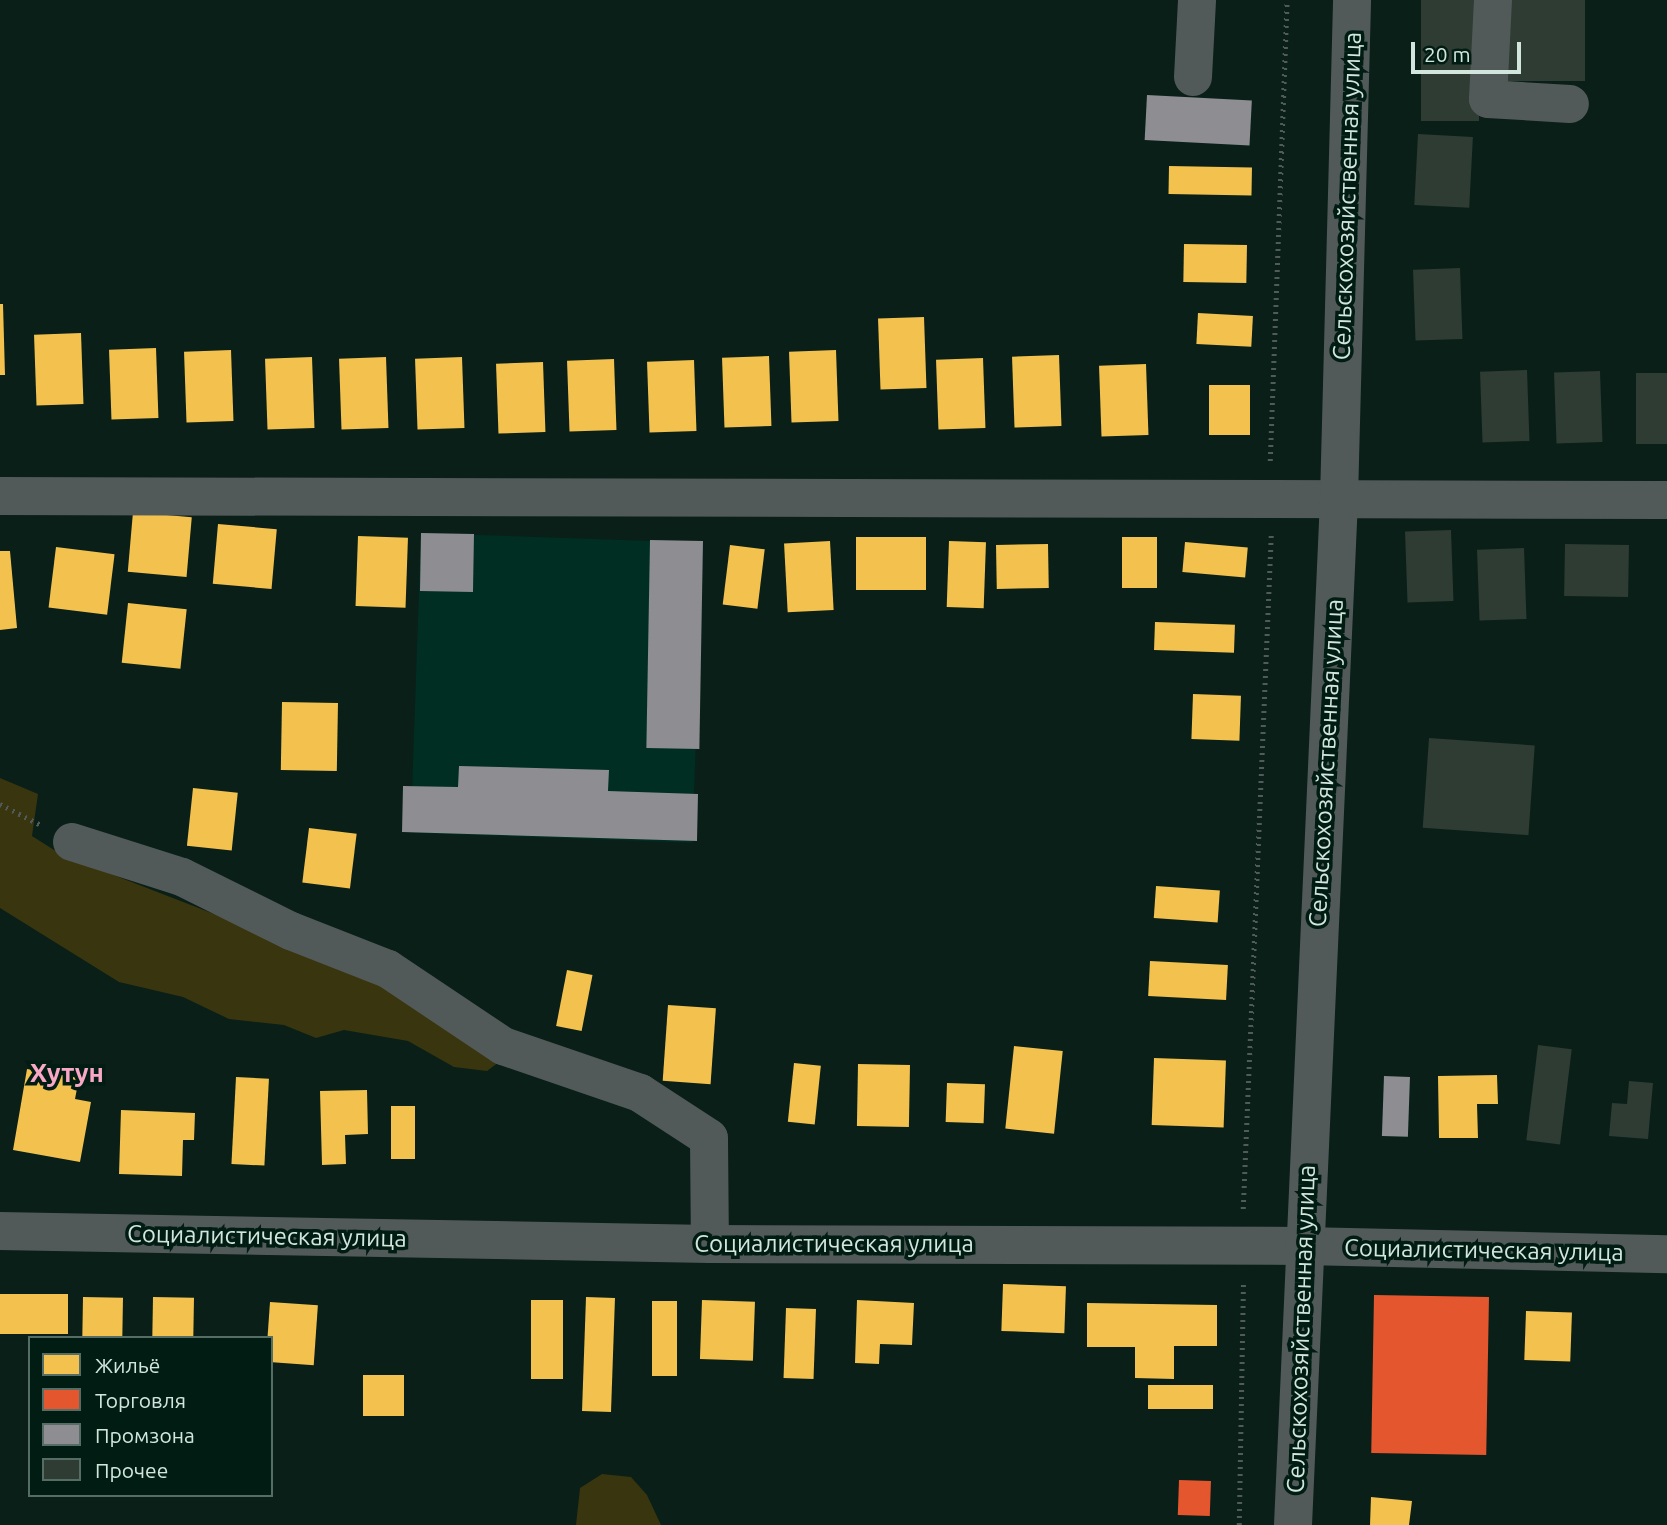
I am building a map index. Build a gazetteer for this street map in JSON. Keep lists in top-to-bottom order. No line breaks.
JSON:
{"streets":{"street":["Сельскохозяйственная улица","Социалистическая улица"]},"crossings":[["Сельскохозяйственная улица","Социалистическая улица"]],"districts":["Хутун"],"legend":["Жильё","Торговля","Промзона","Прочее"],"scale_bar":"20 m"}
